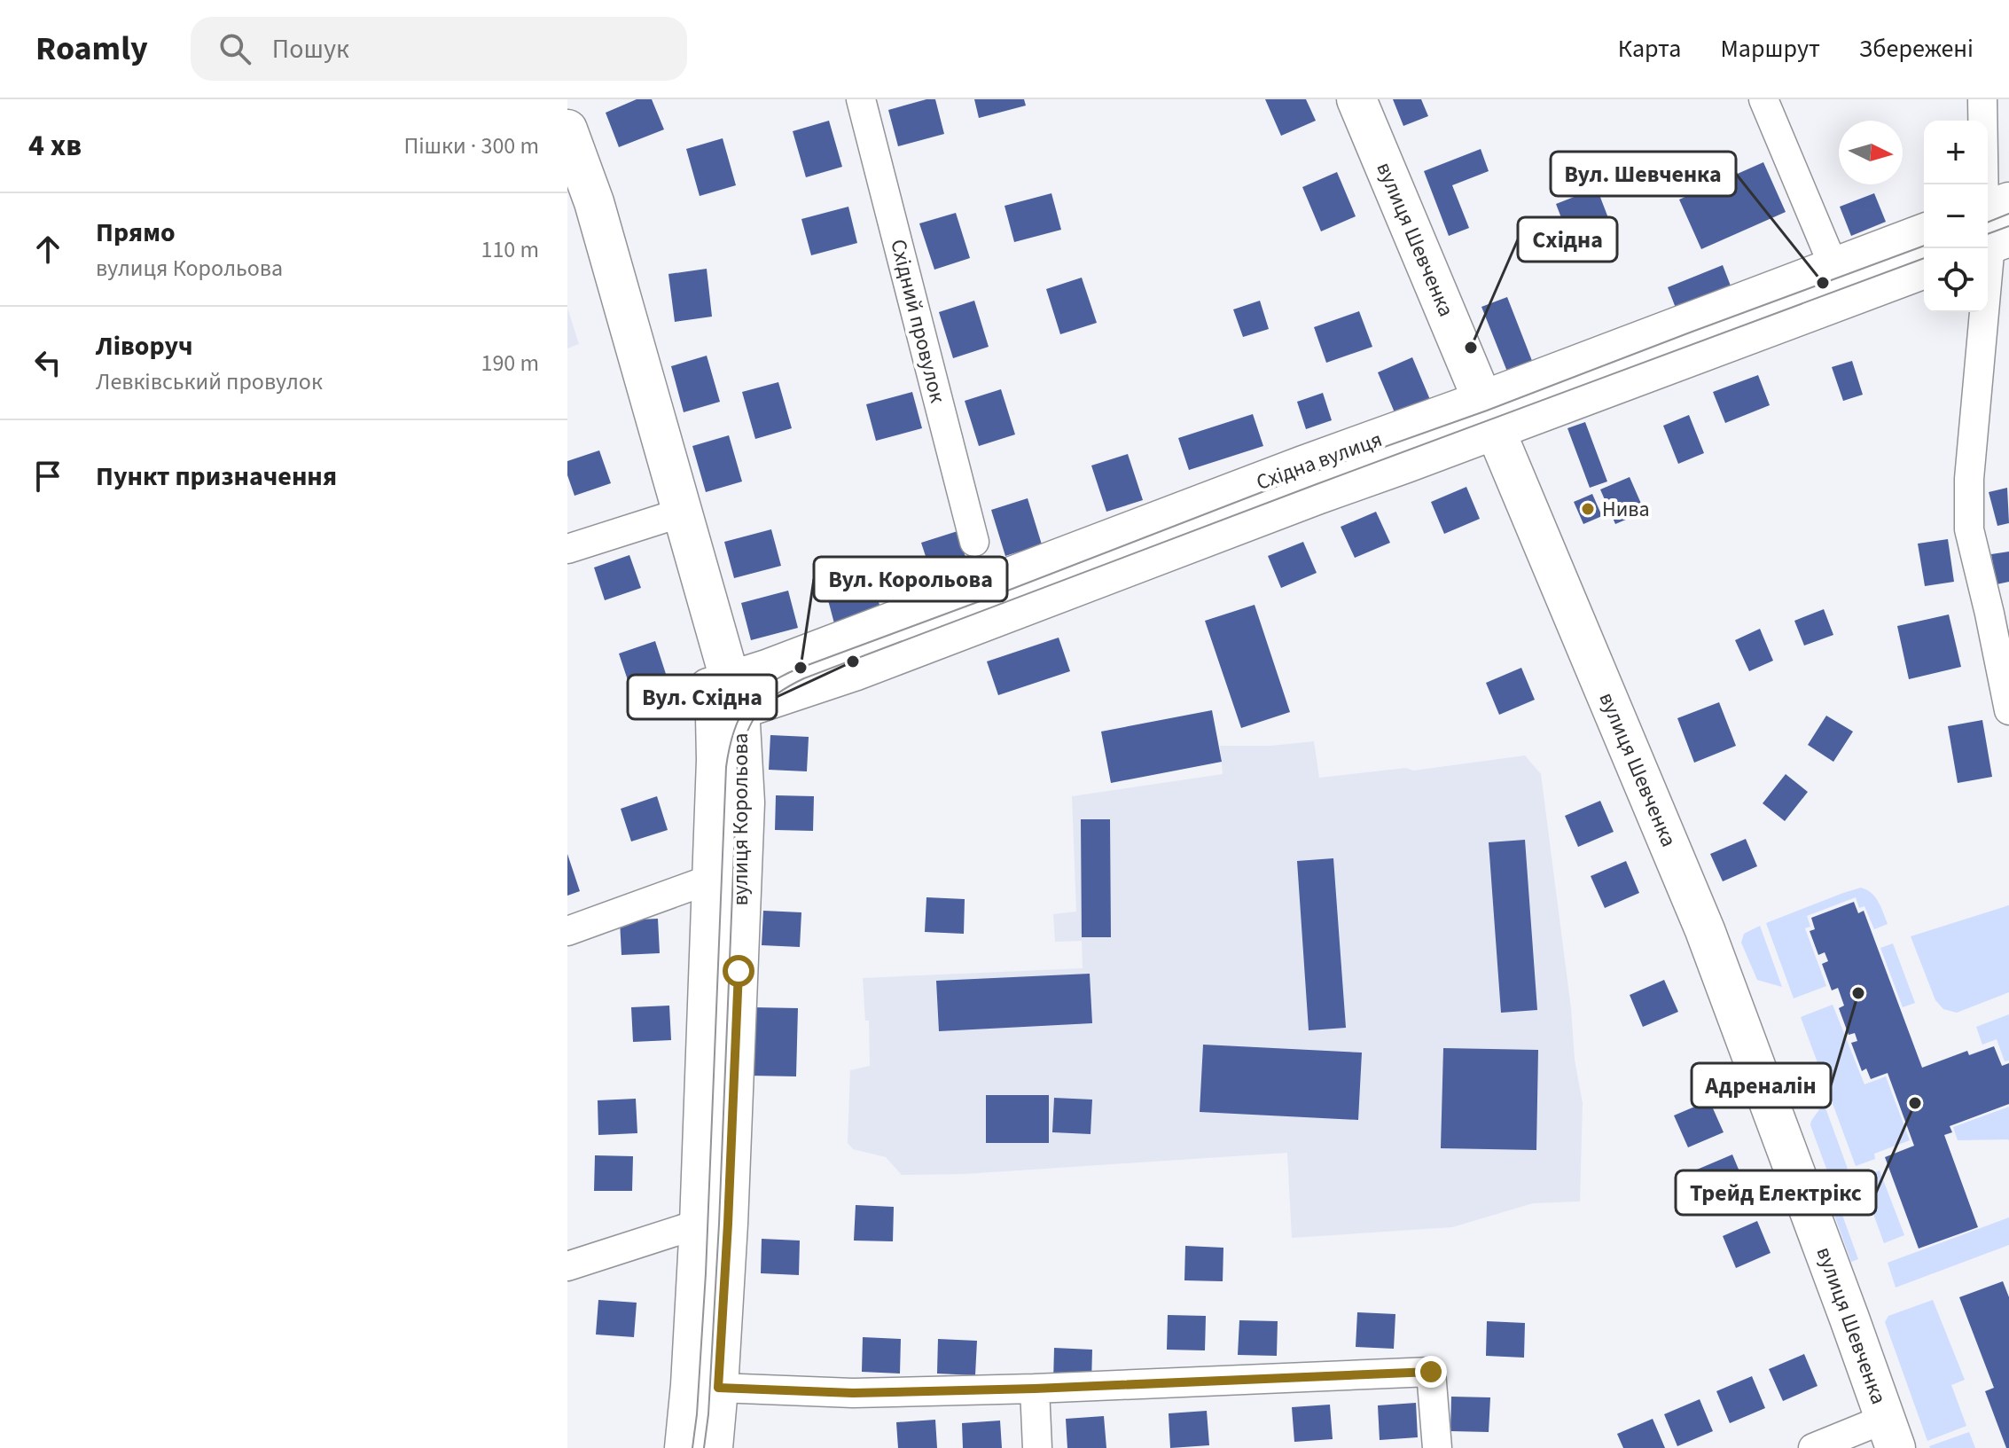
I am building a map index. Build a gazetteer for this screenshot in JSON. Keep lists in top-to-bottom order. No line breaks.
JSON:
{"streets":{"street":["вулиця Шевченка","Східний провулок","Східна вулиця","вулиця Корольова"]},"crossings":[["вулиця Шевченка","Східна вулиця"],["Східна вулиця","вулиця Корольова"]],"places":["Вул. Шевченка","Східна","Нива","Вул. Східна","Вул. Корольова","Адреналін","Трейд Електрікс"],"north":"right","page":{"header":"Roamly","search":"Пошук","nav":["Карта","Маршрут","Збережені"],"heading":["4 хв","Пішки · 300 m"],"map_buttons":["+","−"],"list":[["Прямо","вулиця Корольова","110 m"],["Ліворуч","Левківський провулок","190 m"],"Пункт призначення"]}}
